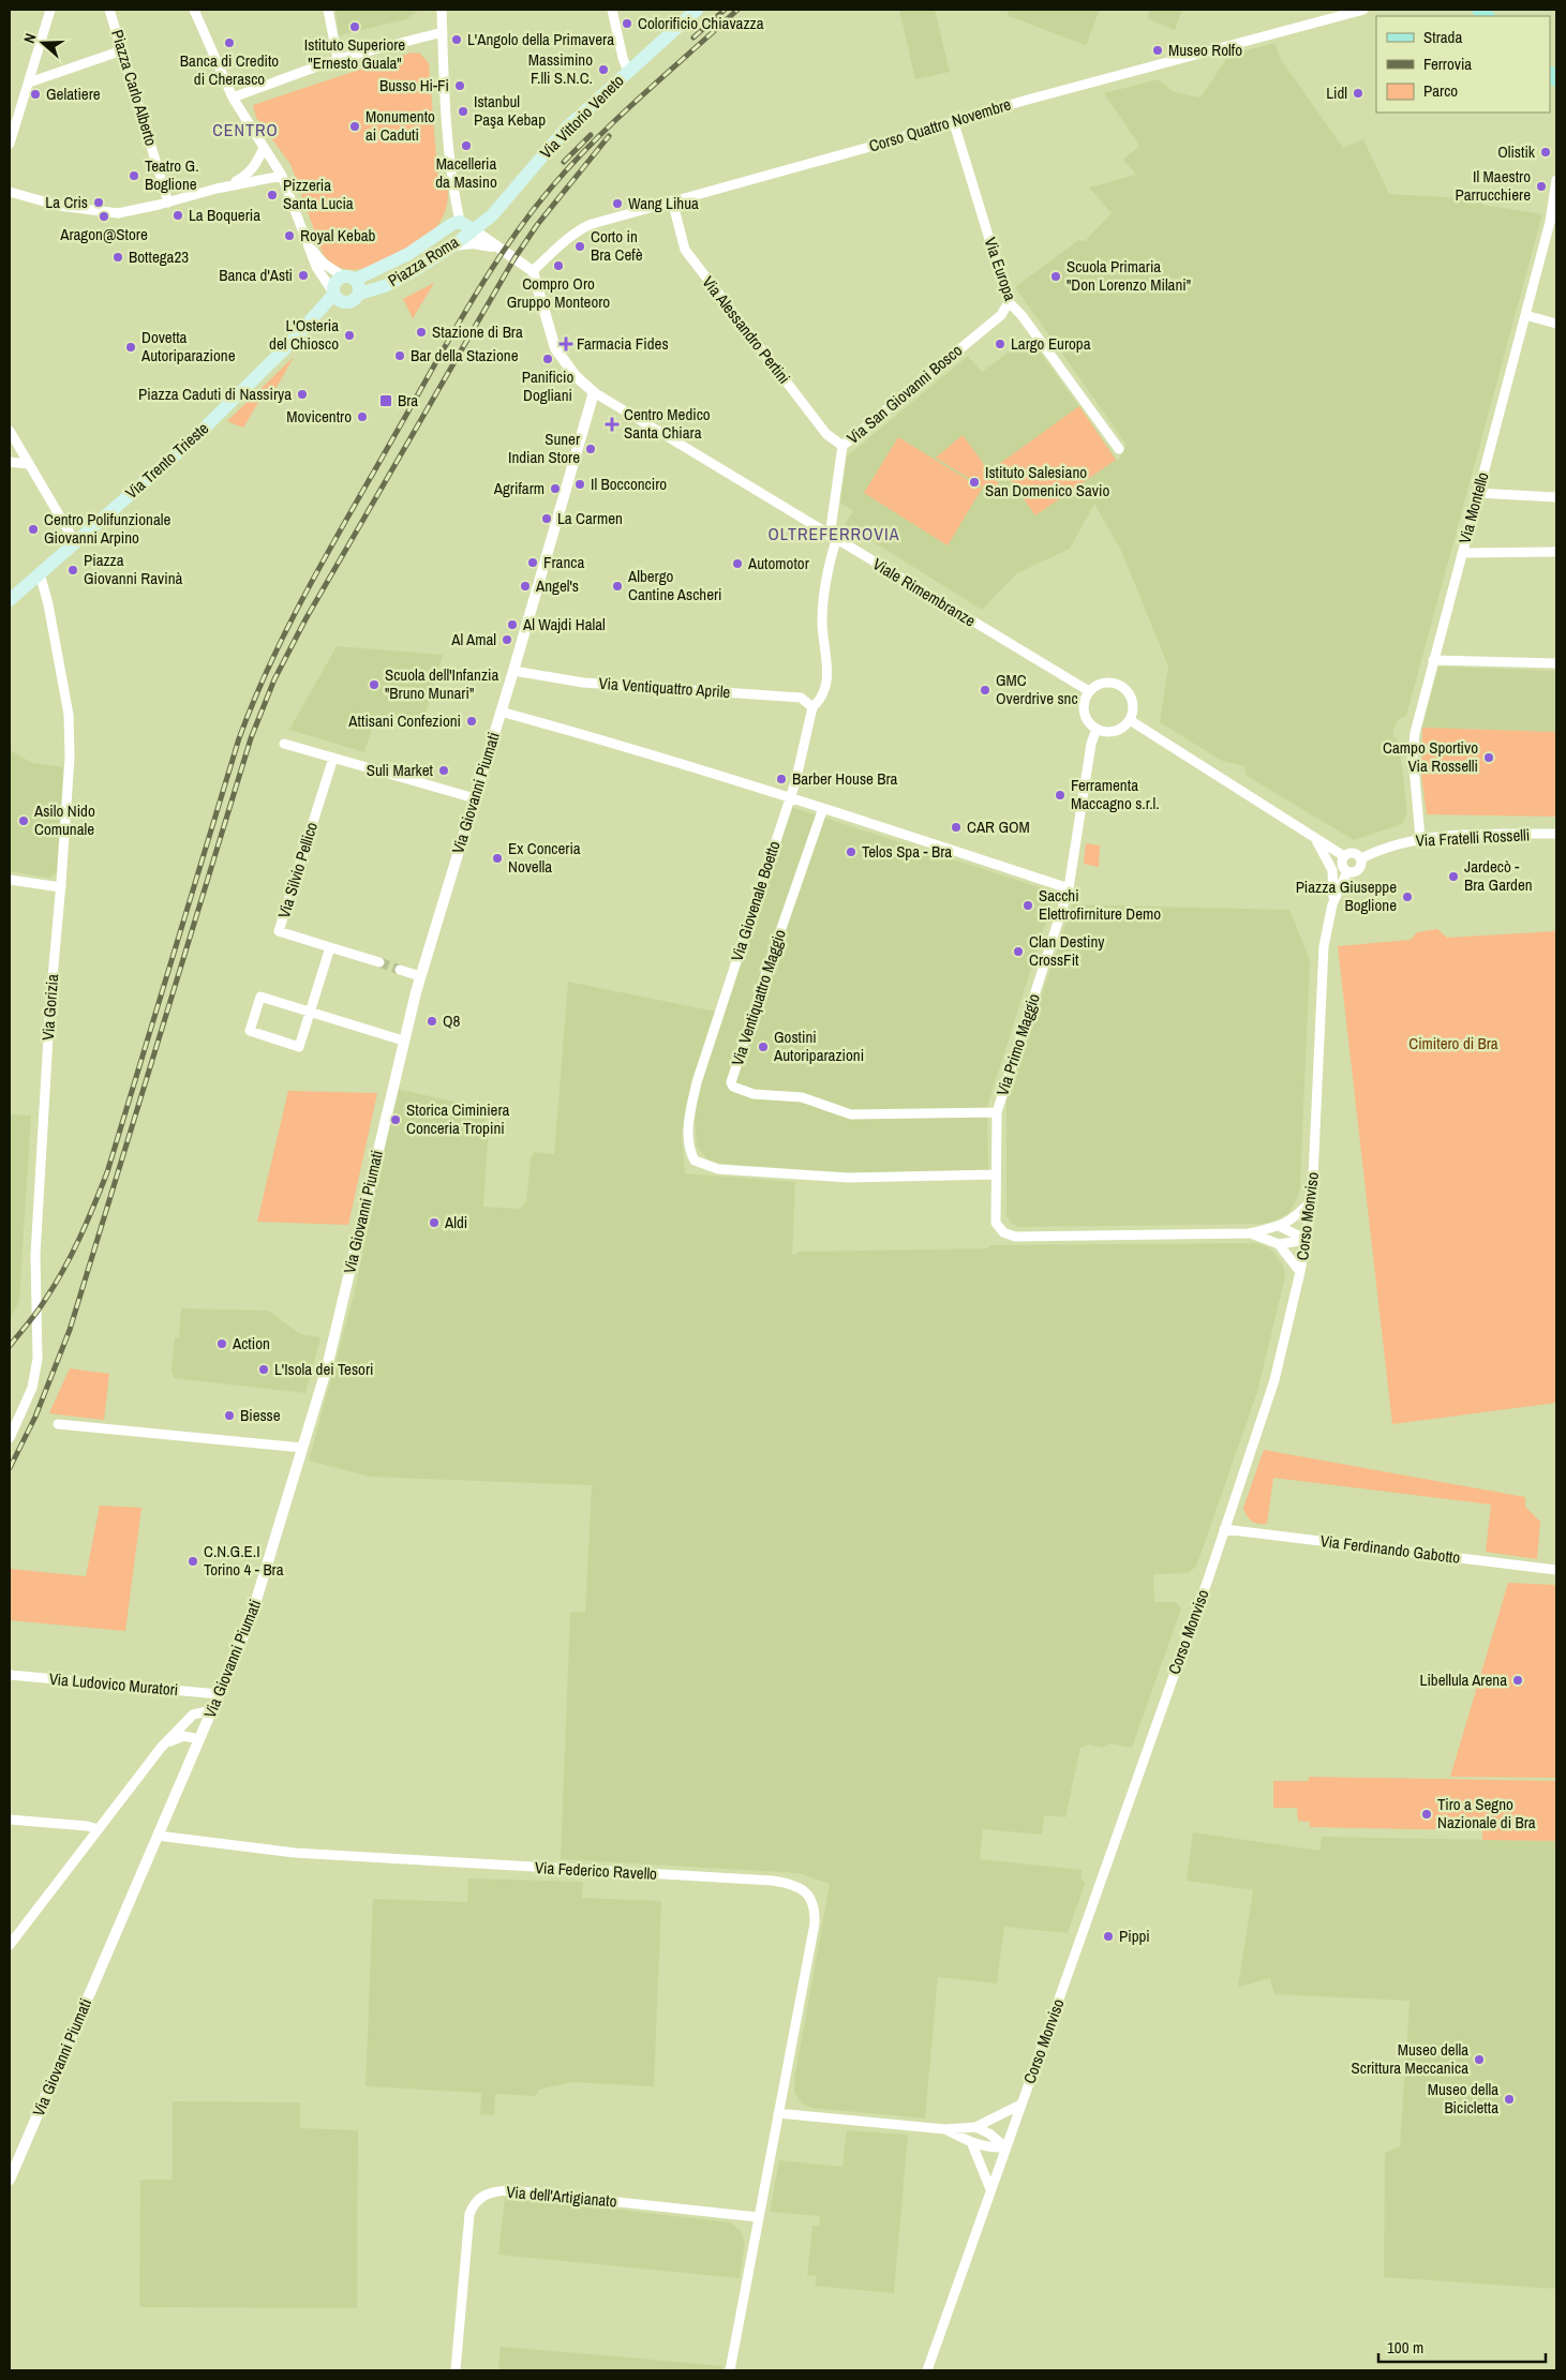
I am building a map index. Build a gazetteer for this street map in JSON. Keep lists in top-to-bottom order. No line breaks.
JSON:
{"streets":{"main road":["Via Vittorio Veneto","Piazza Roma","Via Trento Trieste"],"street":["Piazza Carlo Alberto","Corso Quattro Novembre","Via Europa","Via Alessandro Pertini","Via San Giovanni Bosco","Via Montello","Viale Rimembranze","Via Ventiquattro Aprile","Via Giovanni Piumati","Via Fratelli Rosselli","Via Silvio Pellico","Via Giovenale Boetto","Via Ventiquattro Maggio","Via Gorizia","Via Primo Maggio","Corso Monviso","Via Ferdinando Gabotto","Via Ludovico Muratori","Via Federico Ravello","Via dell'Artigianato"]},"crossings":[["Via Vittorio Veneto","Piazza Roma"],["Corso Quattro Novembre","Via Europa"],["Corso Quattro Novembre","Via Alessandro Pertini"],["Piazza Roma","Via Trento Trieste"],["Via Europa","Via San Giovanni Bosco"],["Via Alessandro Pertini","Via San Giovanni Bosco"],["Via San Giovanni Bosco","Viale Rimembranze"],["Via San Giovanni Bosco","Via Giovenale Boetto"],["Via Trento Trieste","Via Gorizia"],["Via Montello","Via Fratelli Rosselli"],["Viale Rimembranze","Via Giovanni Piumati"],["Viale Rimembranze","Via Giovenale Boetto"],["Viale Rimembranze","Via Primo Maggio"],["Via Ventiquattro Aprile","Via Giovanni Piumati"],["Via Ventiquattro Aprile","Via Giovenale Boetto"],["Via Giovanni Piumati","Via Ludovico Muratori"],["Via Giovanni Piumati","Via Federico Ravello"],["Via Fratelli Rosselli","Corso Monviso"],["Via Giovenale Boetto","Via Primo Maggio"],["Via Ventiquattro Maggio","Via Primo Maggio"],["Via Primo Maggio","Corso Monviso"],["Corso Monviso","Via Ferdinando Gabotto"]],"districts":["CENTRO","OLTREFERROVIA"],"parks":["Cimitero di Bra"],"places":{"other":["Colorificio Chiavazza","Istituto Superiore \"Ernesto Guala\"","L'Angolo della Primavera","Banca di Credito di Cherasco","Museo Rolfo","Massimino F.lli S.N.C.","Busso Hi-Fi","Lidl","Gelatiere","Istanbul Paşa Kebap","Monumento ai Caduti","Macelleria da Masino","Olistik","Teatro G. Boglione","Il Maestro Parrucchiere","Pizzeria Santa Lucia","La Cris","Wang Lihua","La Boqueria","Aragon@Store","Royal Kebab","Corto in Bra Cefè","Bottega23","Compro Oro Gruppo Monteoro","Banca d'Asti","Scuola Primaria \"Don Lorenzo Milani\"","Stazione di Bra","L'Osteria del Chiosco","Largo Europa","Dovetta Autoriparazione","Bar della Stazione","Panificio Dogliani","Piazza Caduti di Nassirya","Movicentro","Suner Indian Store","Istituto Salesiano San Domenico Savio","Il Bocconciro","Agrifarm","La Carmen","Centro Polifunzionale Giovanni Arpino","Franca","Automotor","Piazza Giovanni Ravinà","Angel's","Albergo Cantine Ascheri","Al Wajdi Halal","Al Amal","Scuola dell'Infanzia \"Bruno Munari\"","GMC Overdrive snc","Attisani Confezioni","Campo Sportivo Via Rosselli","Suli Market","Barber House Bra","Ferramenta Maccagno s.r.l.","Asilo Nido Comunale","CAR GOM","Telos Spa - Bra","Ex Conceria Novella","Jardecò - Bra Garden","Piazza Giuseppe Boglione","Sacchi Elettrofirniture Demo","Clan Destiny CrossFit","Q8","Gostini Autoriparazioni","Storica Ciminiera Conceria Tropini","Aldi","Action","L'Isola dei Tesori","Biesse","C.N.G.E.I Torino 4 - Bra","Libellula Arena","Tiro a Segno Nazionale di Bra","Pippi","Museo della Scrittura Meccanica","Museo della Bicicletta"],"health":["Farmacia Fides","Centro Medico Santa Chiara"],"transit":["Bra"]},"legend":["Strada","Ferrovia","Parco"],"scale_bar":"100 m","north":"left"}
